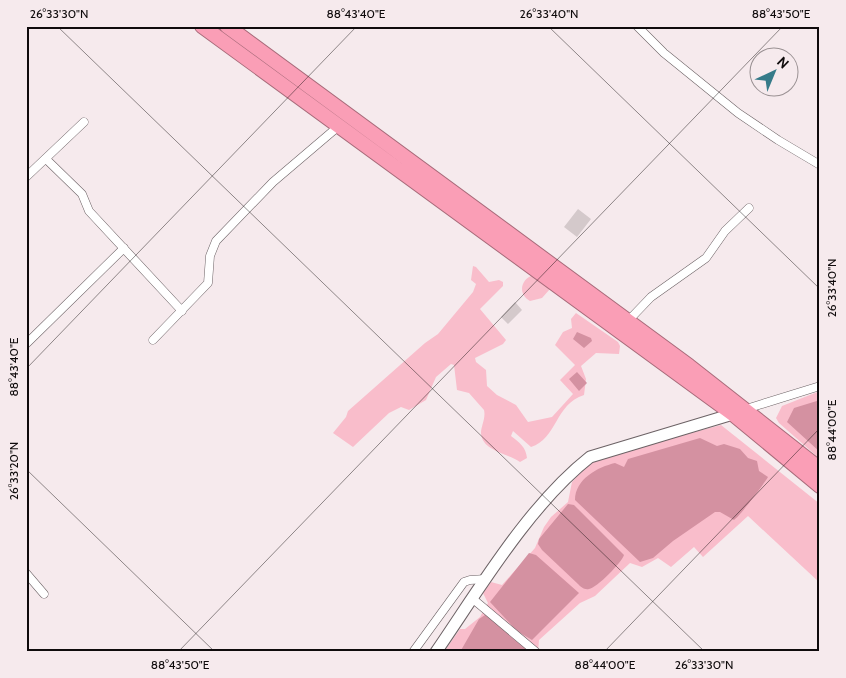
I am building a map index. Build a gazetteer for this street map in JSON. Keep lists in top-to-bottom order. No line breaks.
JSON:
{"north":"top right","coordinates":["26°33'30\"N","88°43'40\"E","26°33'40\"N","88°43'50\"E","88°44'00\"E","26°33'20\"N"]}
